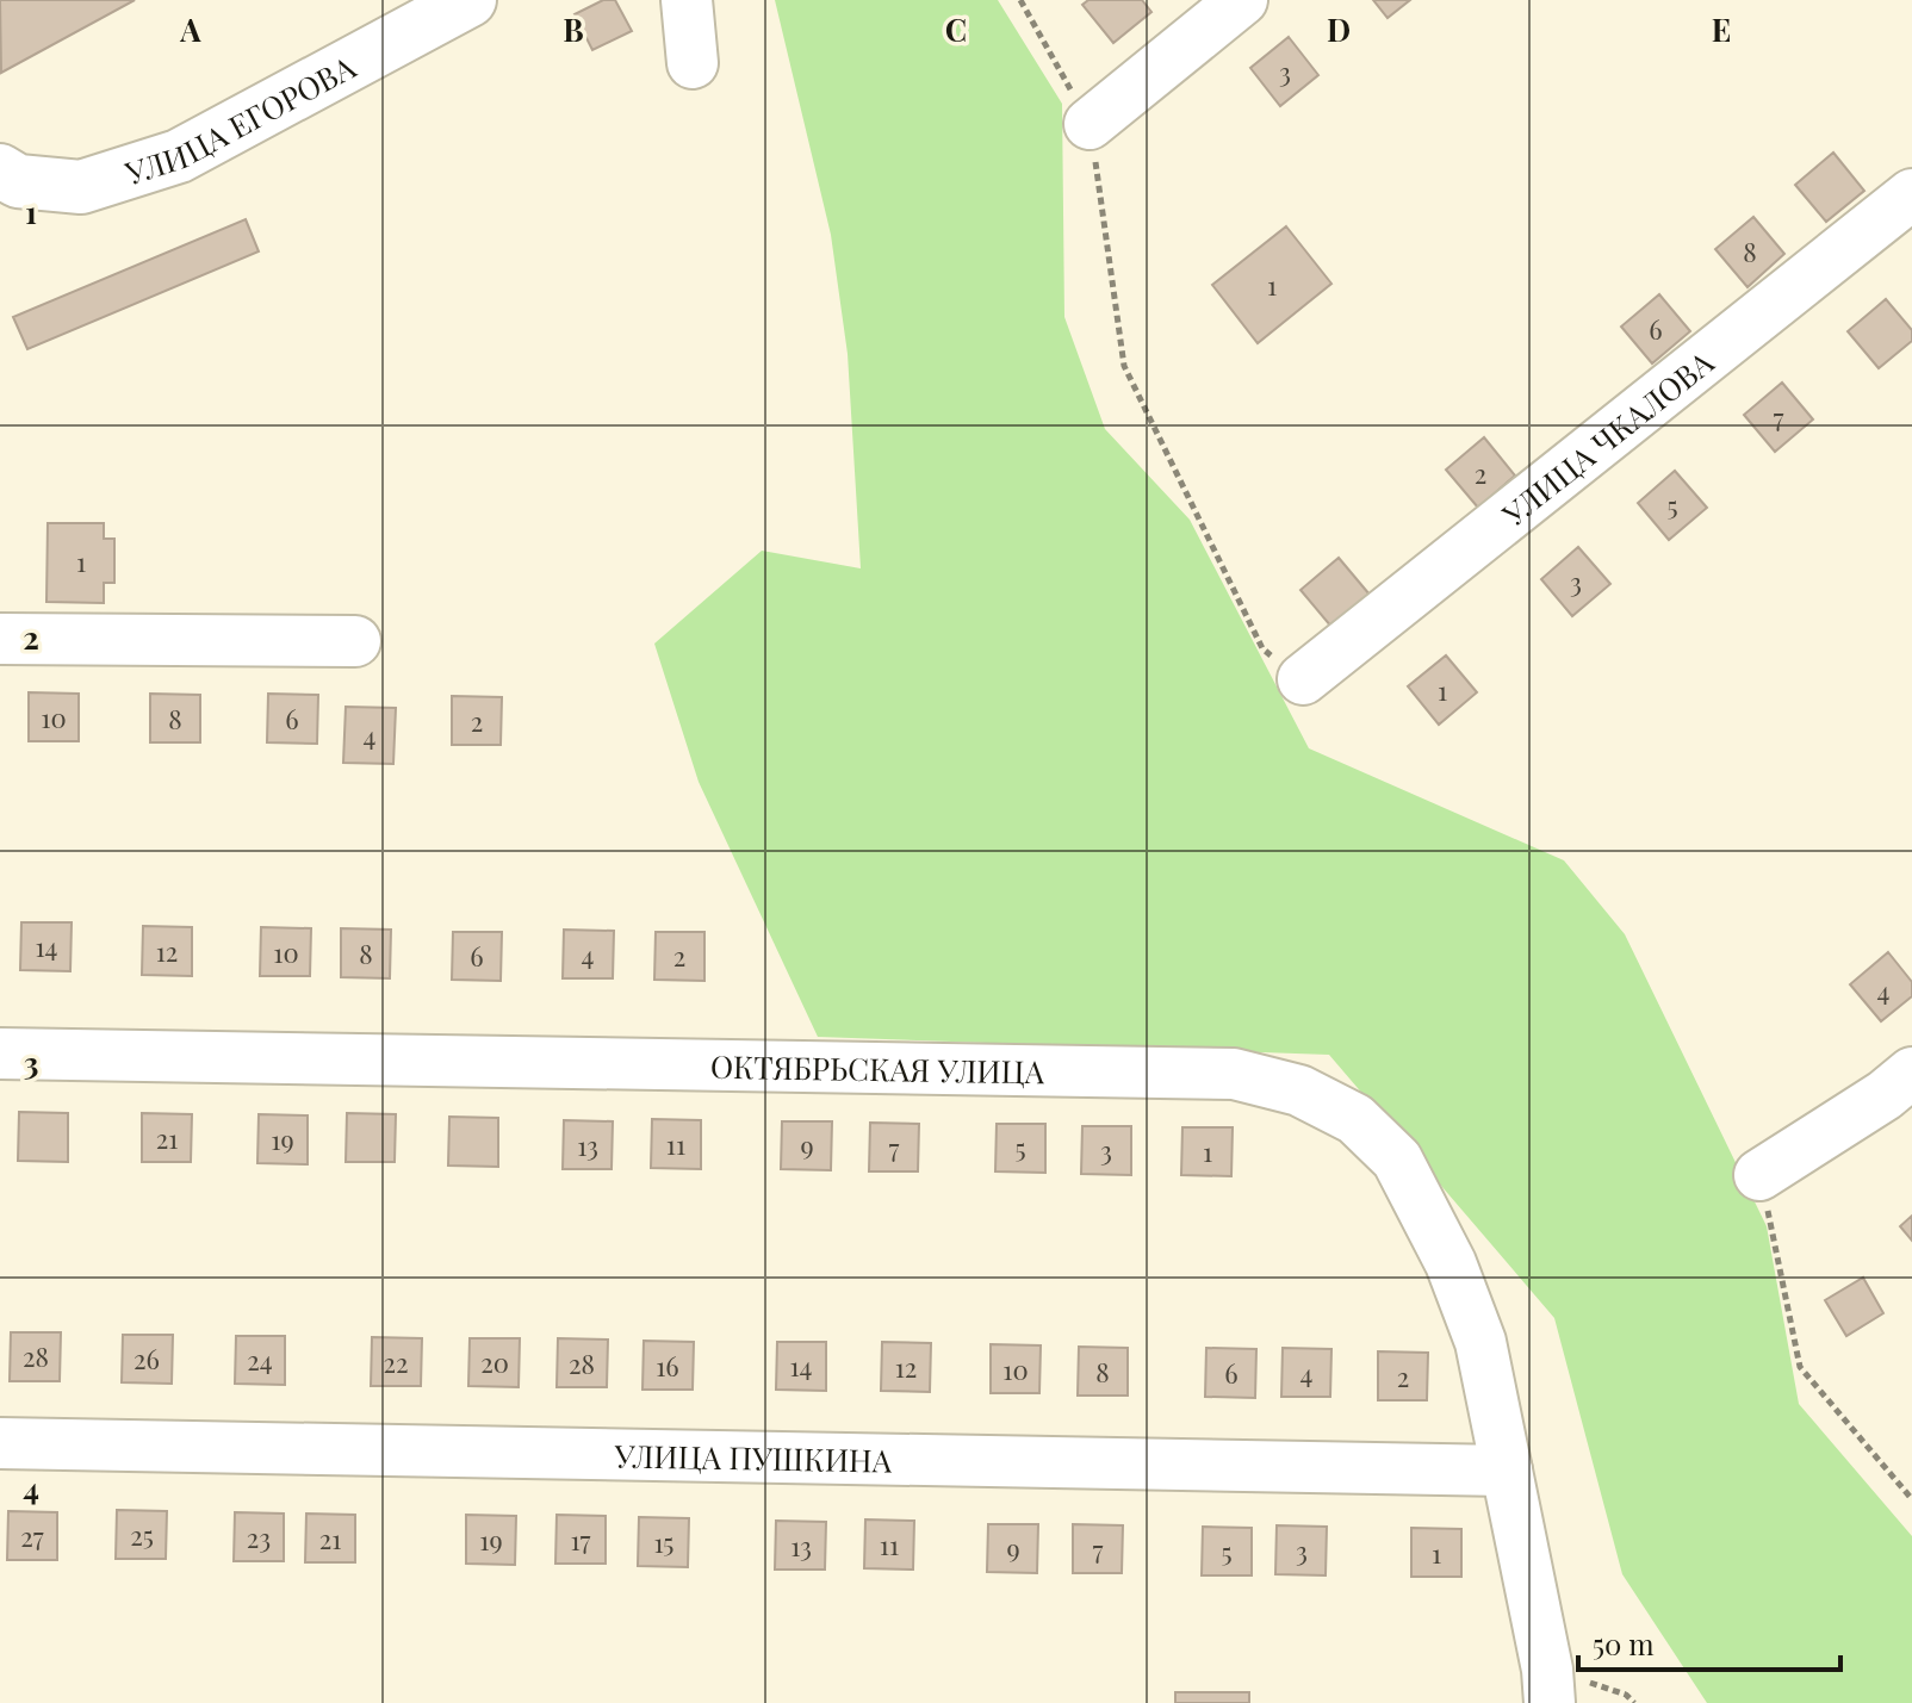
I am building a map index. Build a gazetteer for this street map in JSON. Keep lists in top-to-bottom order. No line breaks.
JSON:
{"streets":{"main road":["УЛИЦА ЕГОРОВА"],"street":["УЛИЦА ЧКАЛОВА","ОКТЯБРЬСКАЯ УЛИЦА","УЛИЦА ПУШКИНА"]},"crossings":[["ОКТЯБРЬСКАЯ УЛИЦА","УЛИЦА ПУШКИНА"]],"house_numbers":["3","8","1","6","7","2","5","1","3","1","10","8","6","2","4","14","12","10","8","4","6","2","4","21","19","11","13","9","7","5","3","1","28","26","24","22","20","28","16","14","12","10","8","6","4","2","25","27","23","21","19","17","15","11","13","9","7","3","5","1"],"scale_bar":"50 m","grid":{"columns":["A","B","C","D","E"],"rows":["1","2","3","4"]}}
